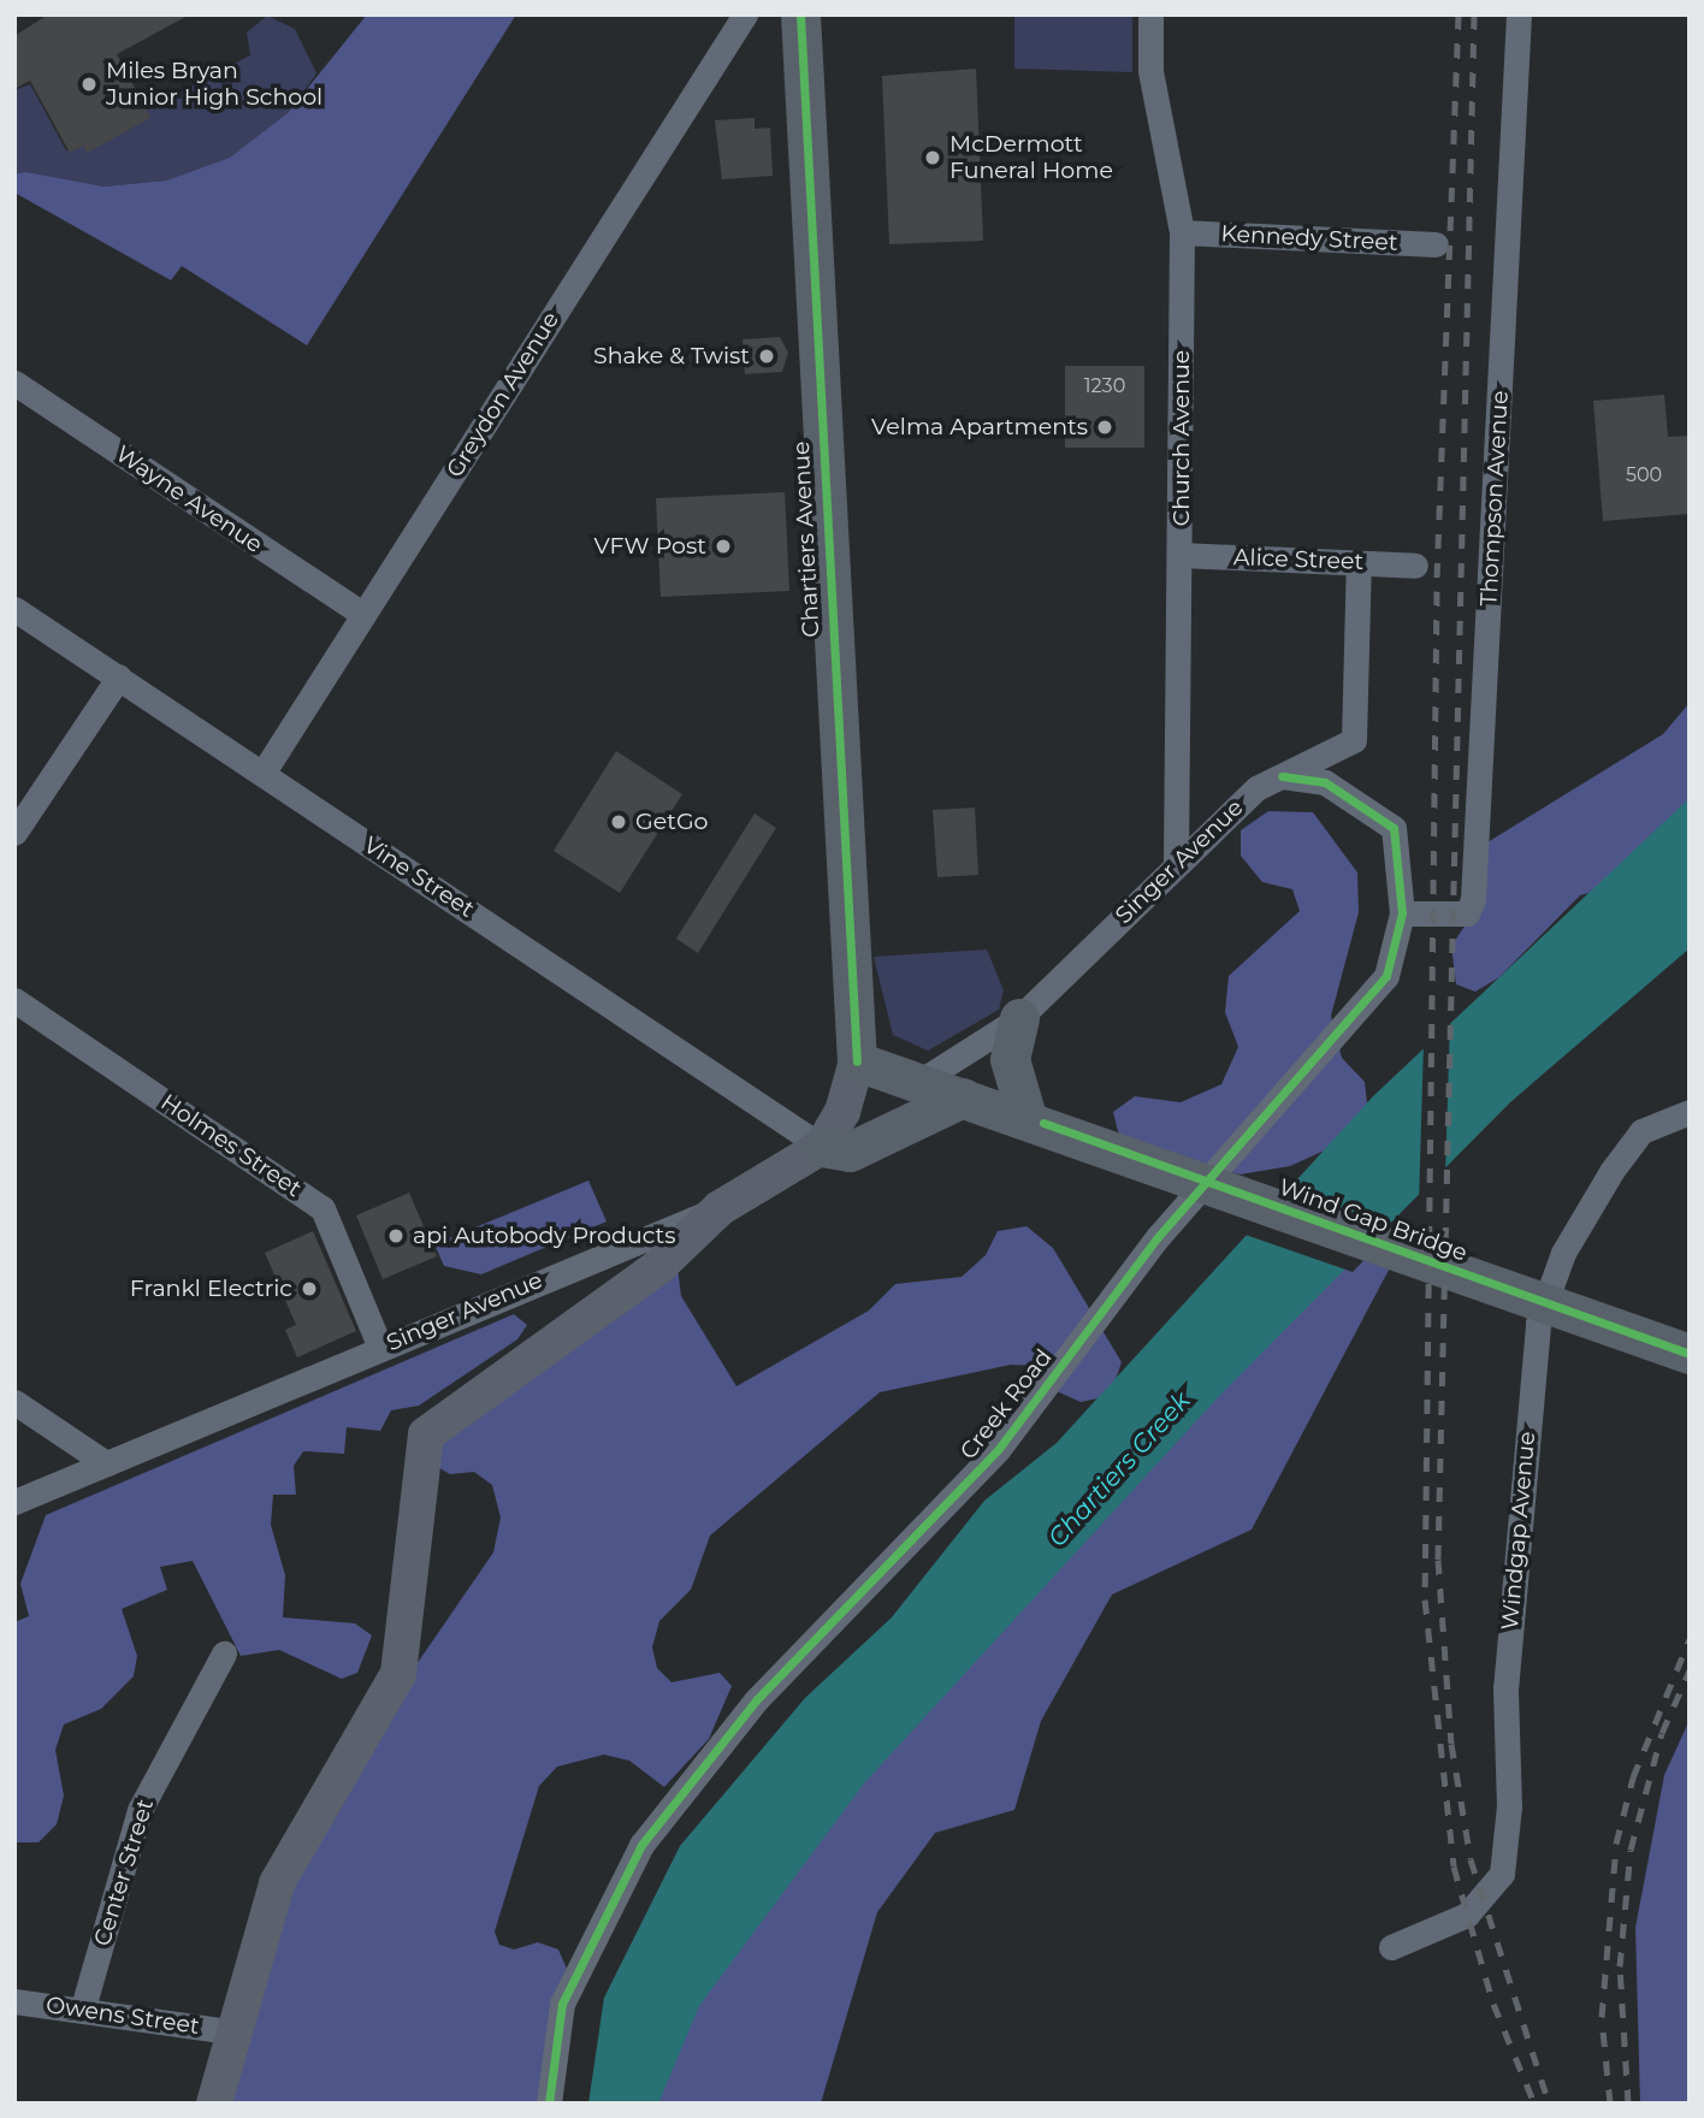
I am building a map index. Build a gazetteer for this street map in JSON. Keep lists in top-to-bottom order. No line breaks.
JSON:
{"streets":{"main road":["Chartiers Avenue","Wind Gap Bridge"],"street":["Kennedy Street","Greydon Avenue","Church Avenue","Thompson Avenue","Wayne Avenue","Alice Street","Singer Avenue","Vine Street","Holmes Street","Creek Road","Windgap Avenue","Center Street","Owens Street"]},"crossings":[["Kennedy Street","Church Avenue"],["Greydon Avenue","Wayne Avenue"],["Greydon Avenue","Vine Street"],["Church Avenue","Alice Street"],["Church Avenue","Singer Avenue"],["Thompson Avenue","Creek Road"],["Chartiers Avenue","Singer Avenue"],["Chartiers Avenue","Wind Gap Bridge"],["Alice Street","Singer Avenue"],["Singer Avenue","Vine Street"],["Singer Avenue","Holmes Street"],["Singer Avenue","Wind Gap Bridge"],["Singer Avenue","Creek Road"],["Center Street","Owens Street"]],"water":["Chartiers Creek"],"places":["Miles Bryan Junior High School","McDermott Funeral Home","Shake & Twist","Velma Apartments","VFW Post","GetGo","api Autobody Products","Frankl Electric"],"house_numbers":["1230","500"]}
